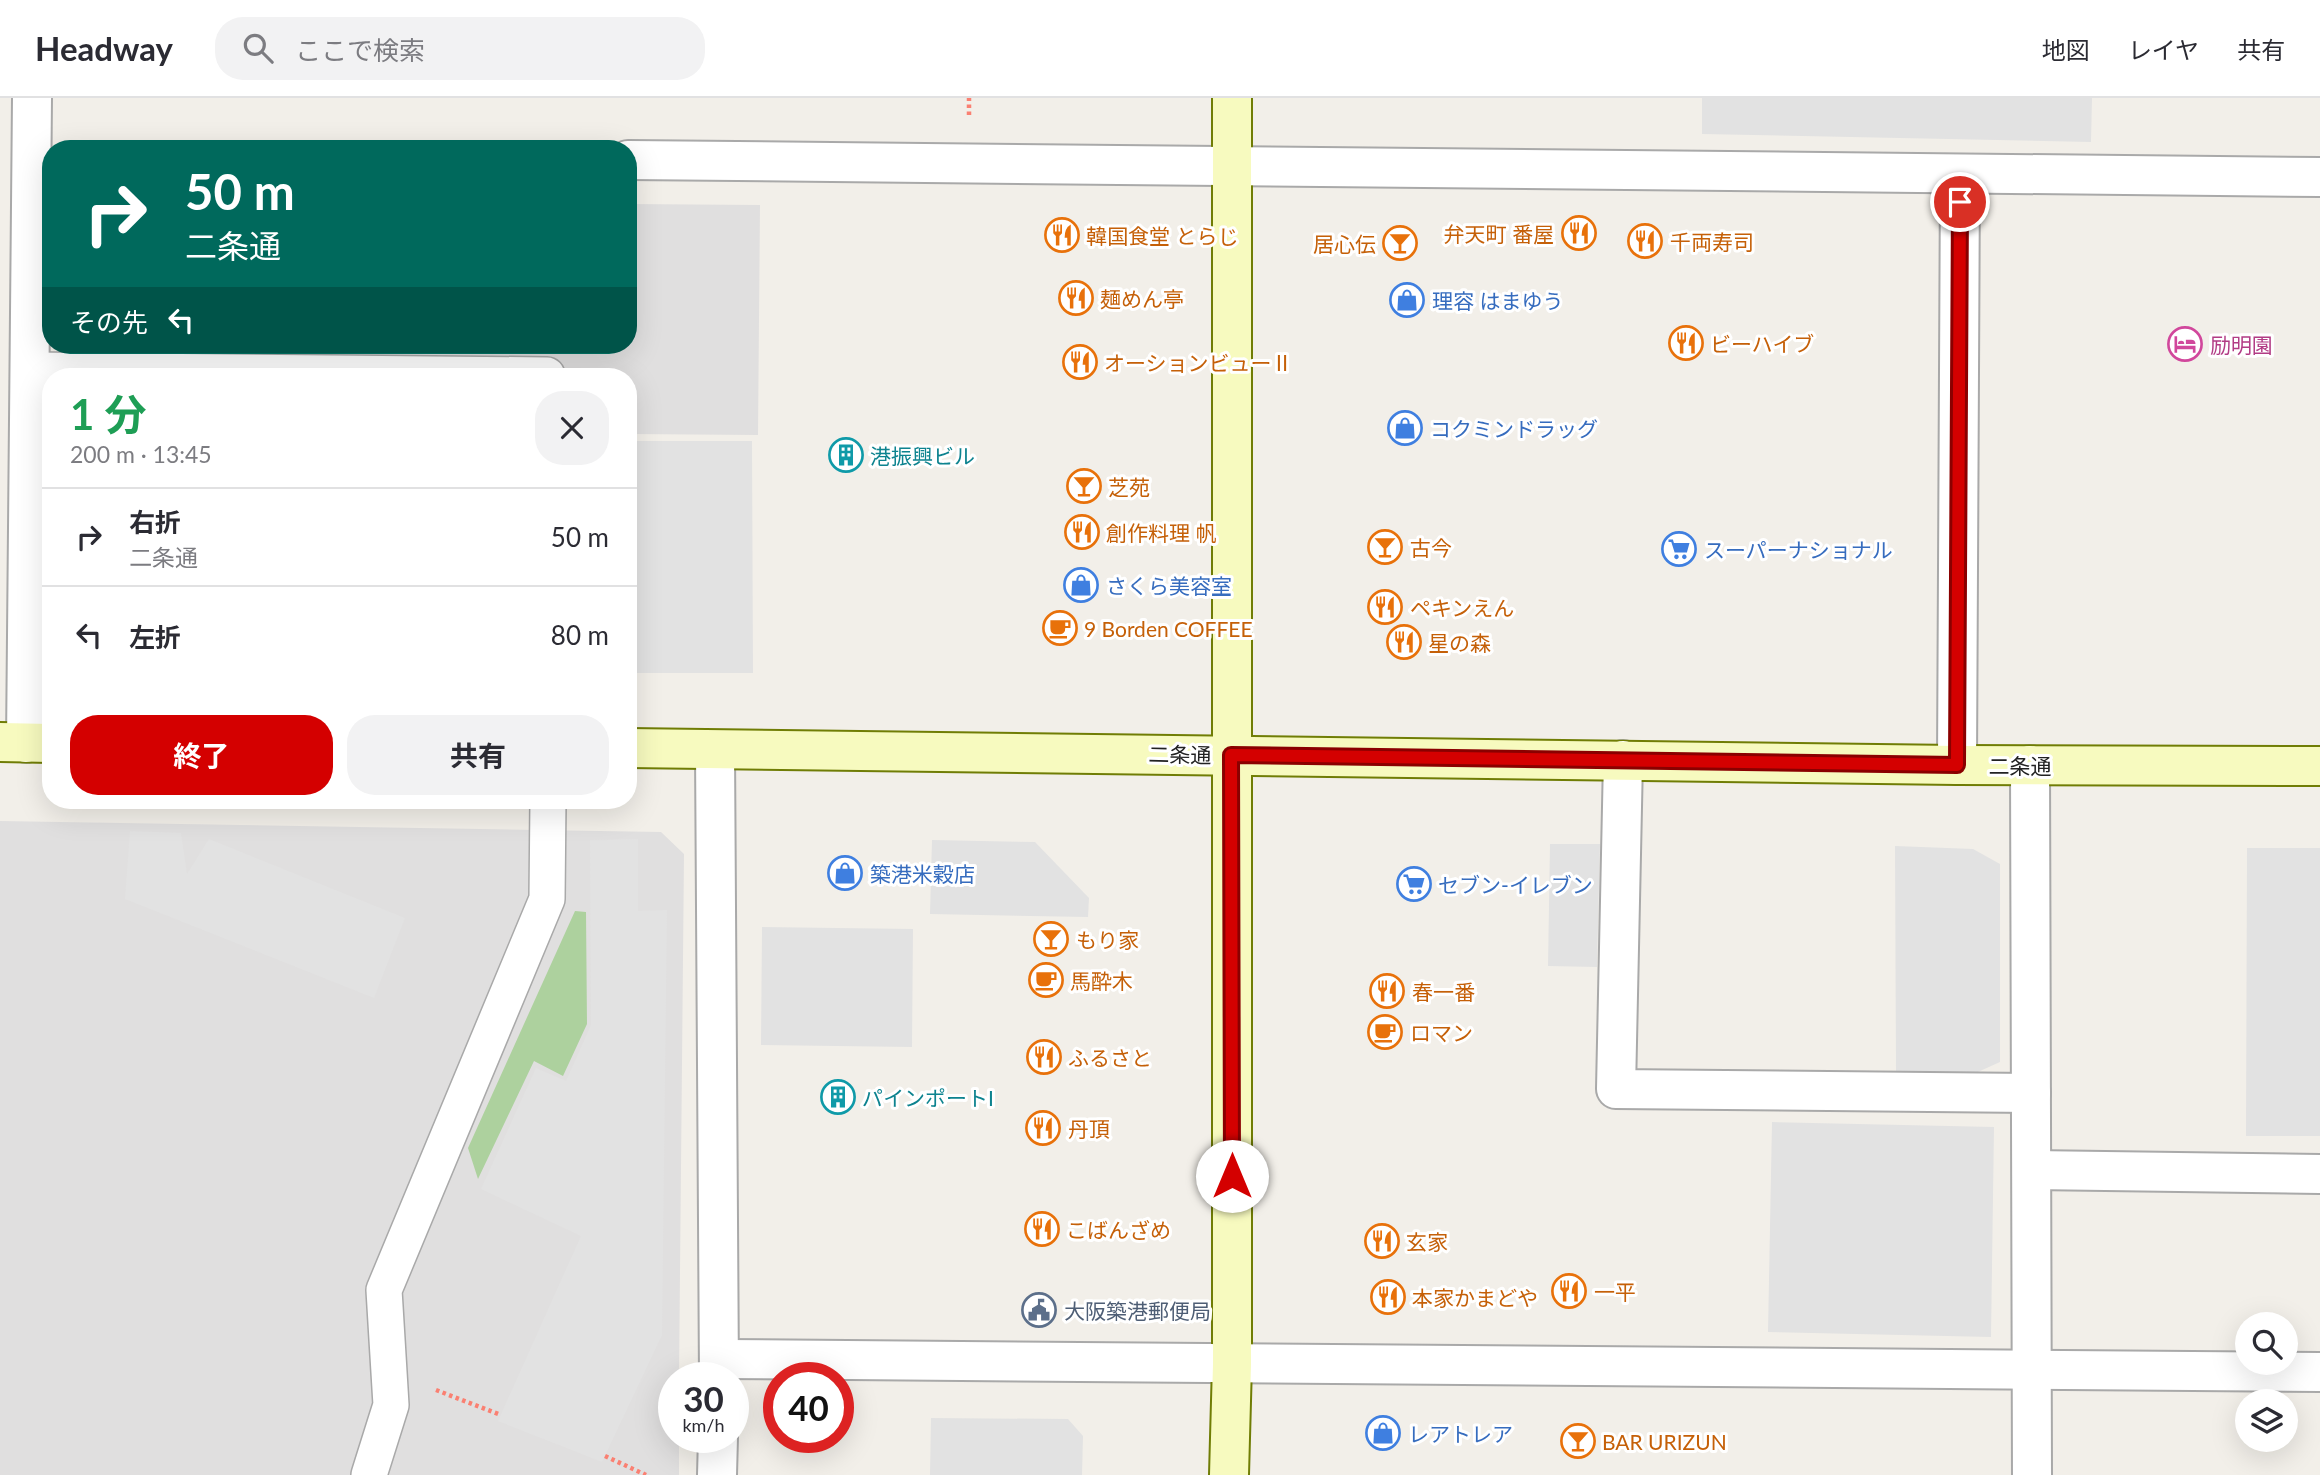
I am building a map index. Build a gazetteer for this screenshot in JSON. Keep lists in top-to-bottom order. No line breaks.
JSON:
{"streets":{"street":["二条通"]},"places":{"restaurant":["弁天町 番屋","韓国食堂 とらじ","千両寿司","麺めん亭","ビーハイブ","オーションビューⅡ","創作料理 帆","ペキンえん","星の森","春一番","ふるさと","丹頂","こばんざめ","玄家","一平","本家かまどや"],"bar":["居心伝","芝苑","古今","もり家","BAR URIZUN"],"shop":["理容 はまゆう","コクミンドラッグ","さくら美容室","築港米穀店","レアトレア"],"hotel":["励明園"],"building":["港振興ビル","パインポートI"],"supermarket":["スーパーナショナル","セブン-イレブン"],"cafe":["9 Borden COFFEE","馬酔木","ロマン"],"public building":["大阪築港郵便局"]},"page":{"header":"Headway","search":"ここで検索","nav":["地図","レイヤ","共有"],"turn":["50 m","二条通"],"then":"その先","heading":["1 分","200 m · 13:45"],"list":[{"name":"右折","note":"二条通","value":"50 m"},{"name":"左折","value":"80 m"}],"buttons":["終了","共有"],"speed":"30 km/h","limit":"40"}}
